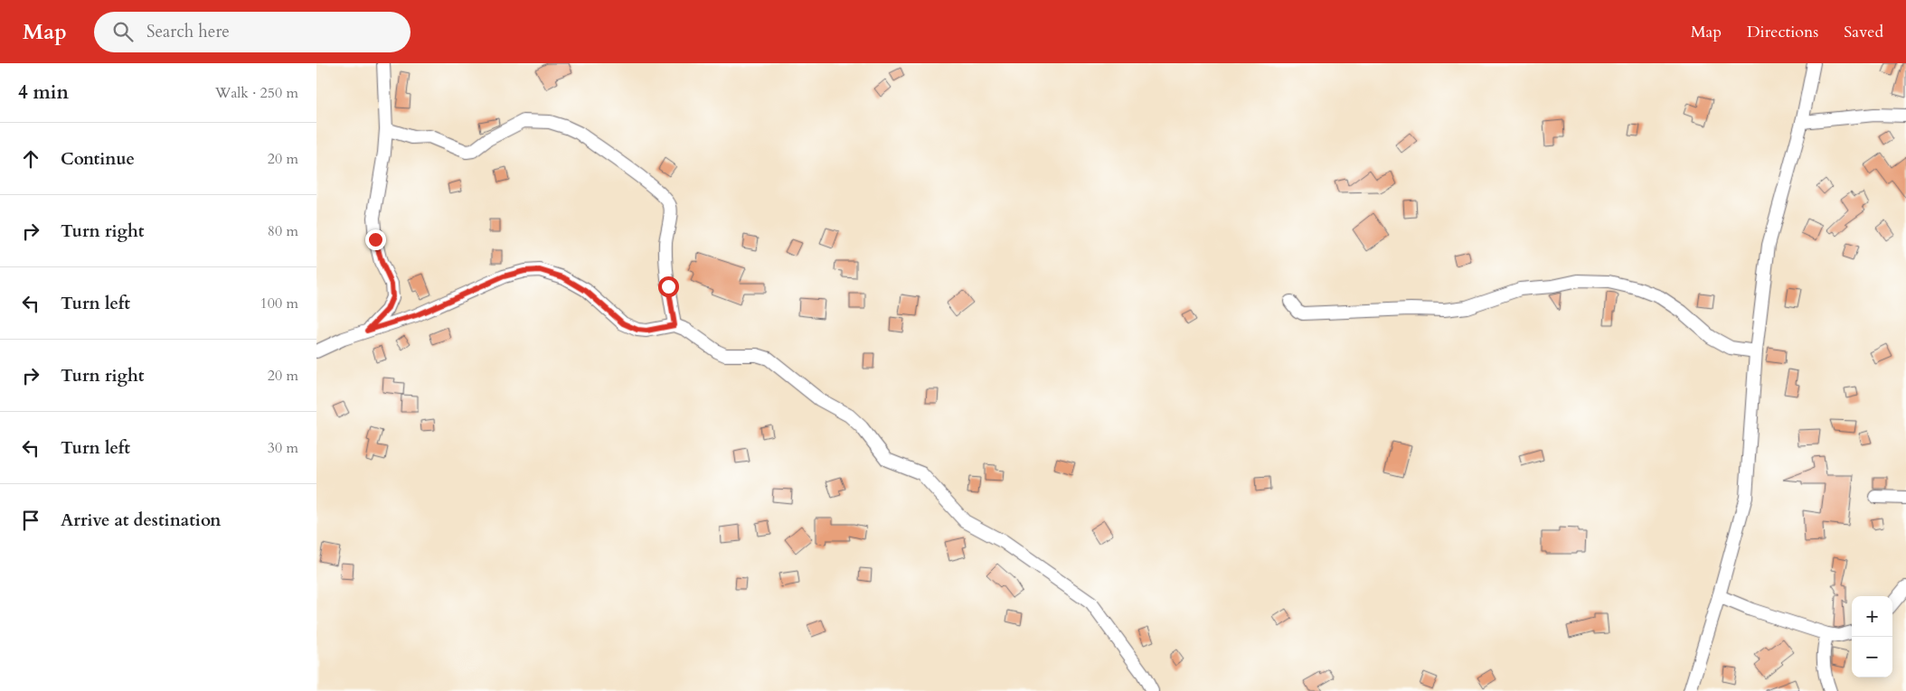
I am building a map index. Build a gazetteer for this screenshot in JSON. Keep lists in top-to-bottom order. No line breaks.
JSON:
{"page":{"header":"Map","search":"Search here","nav":["Map","Directions","Saved"],"heading":["4 min","Walk · 250 m"],"list":[["Continue","20 m"],["Turn right","80 m"],["Turn left","100 m"],["Turn right","20 m"],["Turn left","30 m"],"Arrive at destination"],"map_buttons":["+","−"]}}
